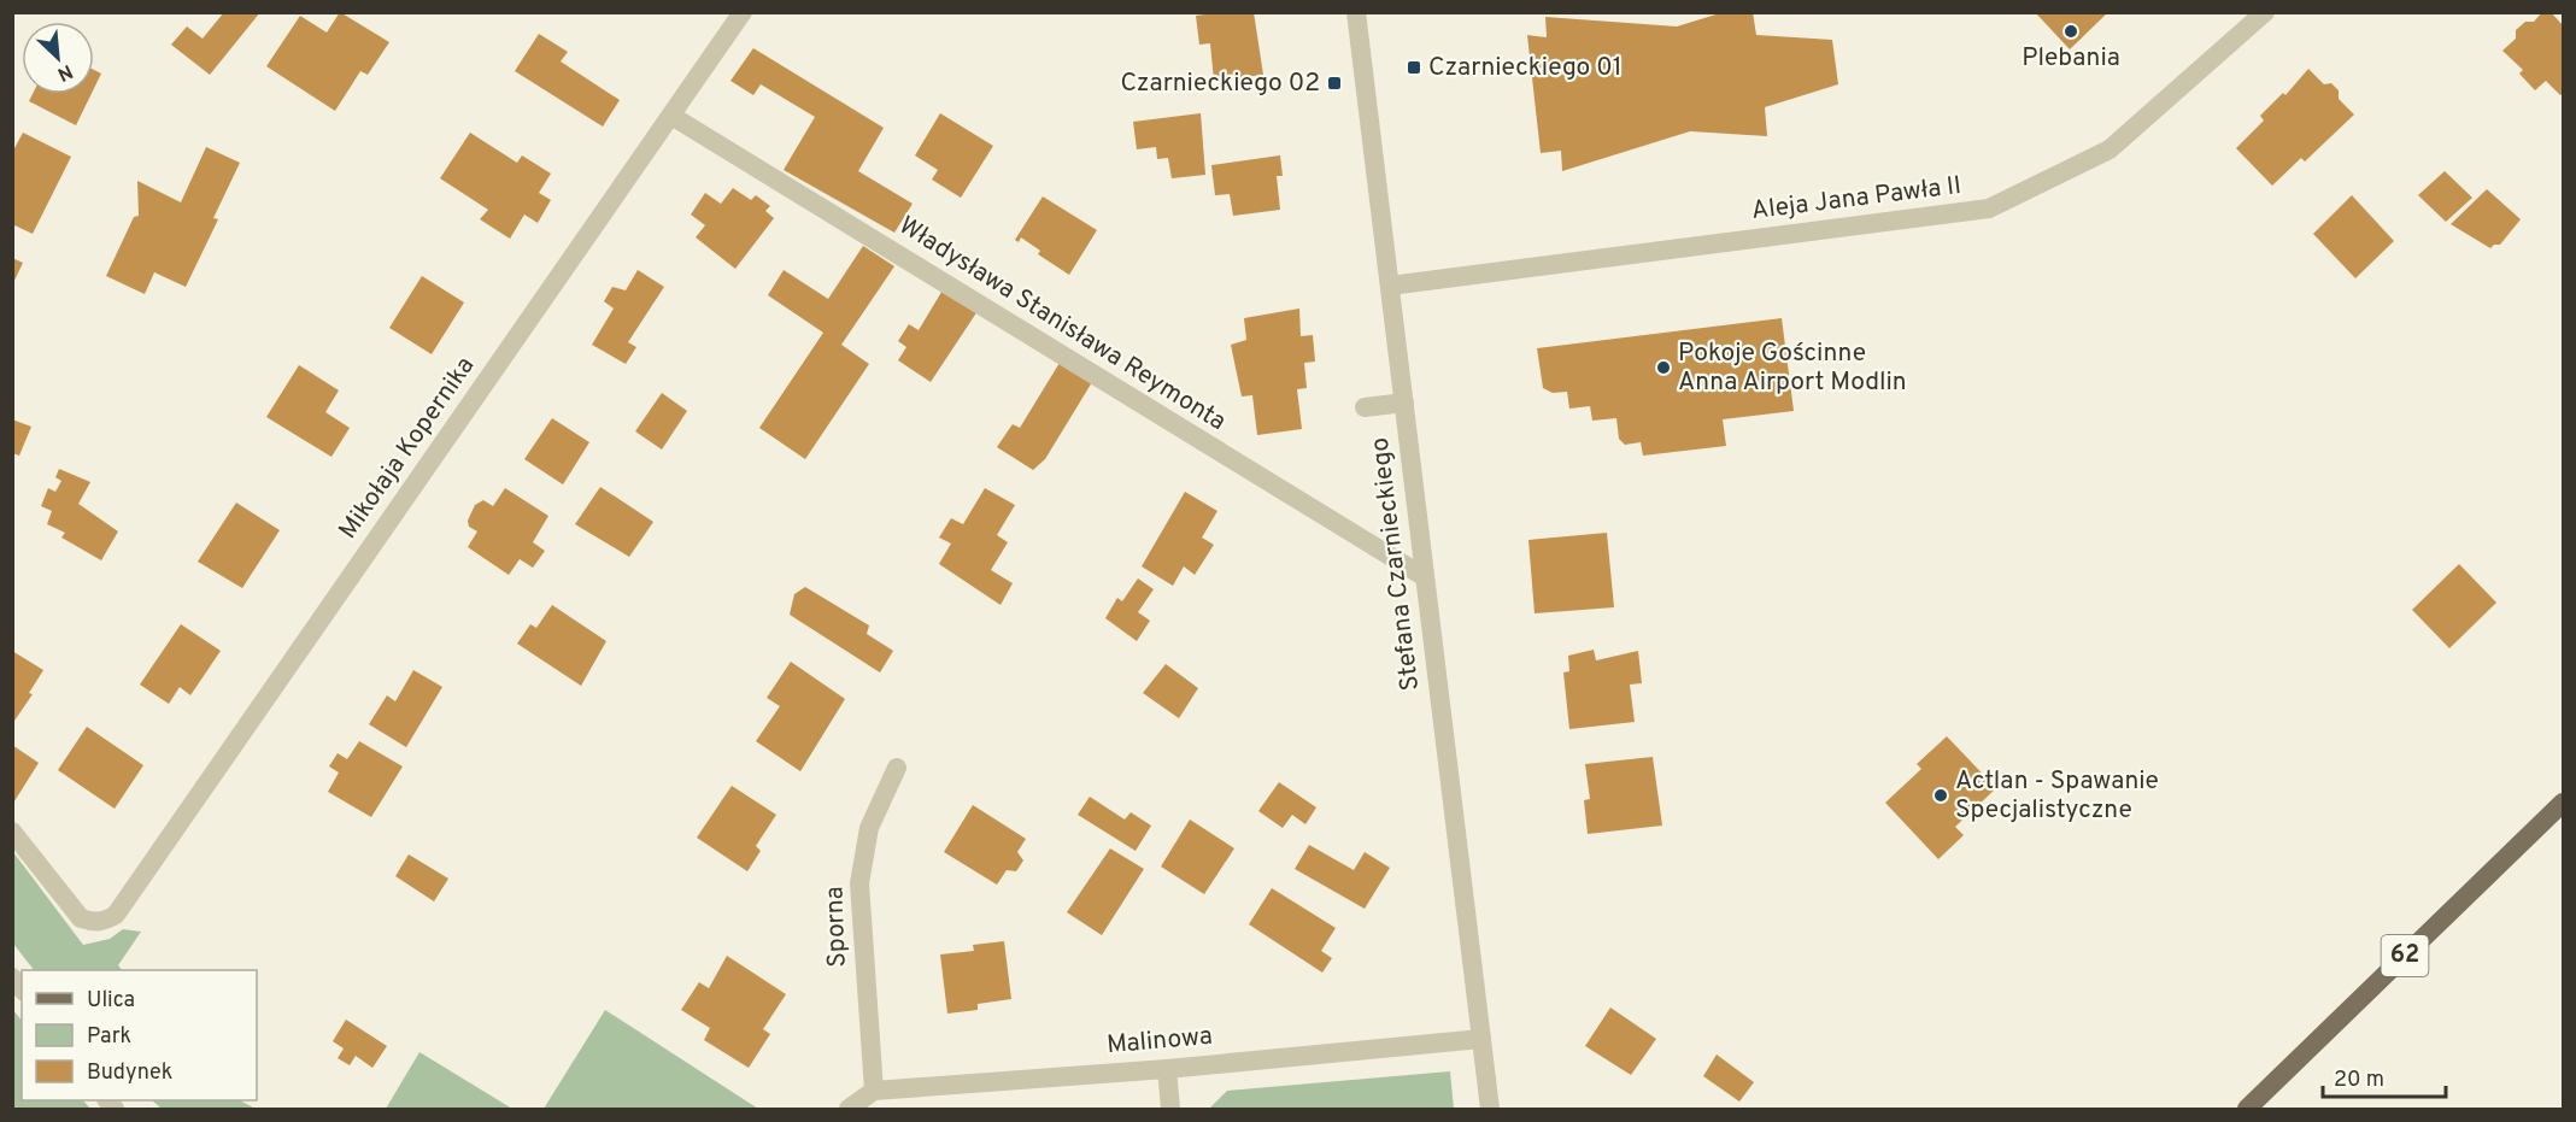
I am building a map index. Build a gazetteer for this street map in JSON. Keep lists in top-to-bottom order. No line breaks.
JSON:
{"streets":{"main road":["62"],"street":["Aleja Jana Pawła II","Władysława Stanisława Reymonta","Mikołaja Kopernika","Stefana Czarnieckiego","Sporna","Malinowa"]},"crossings":[["Aleja Jana Pawła II","Stefana Czarnieckiego"],["Władysława Stanisława Reymonta","Mikołaja Kopernika"],["Władysława Stanisława Reymonta","Stefana Czarnieckiego"],["Stefana Czarnieckiego","Malinowa"],["Sporna","Malinowa"]],"places":{"other":["Plebania","Pokoje Gościnne Anna Airport Modlin","Actlan - Spawanie Specjalistyczne"],"transit":["Czarnieckiego 01","Czarnieckiego 02"]},"legend":["Ulica","Park","Budynek"],"scale_bar":"20 m","north":"bottom right"}
